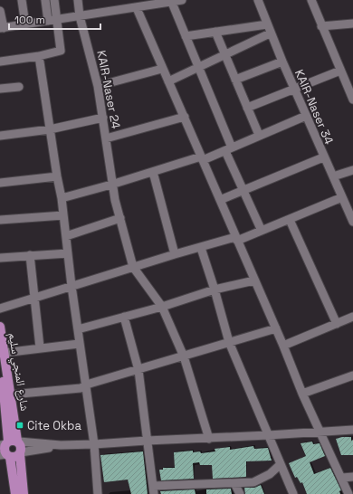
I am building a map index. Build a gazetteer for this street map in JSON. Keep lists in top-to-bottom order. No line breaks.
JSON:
{"streets":{"main road":["شارع المنجي سليم"],"street":["KAIR-Naser 24","KAIR-Naser 34"]},"places":{"transit":["Cite Okba"]},"scale_bar":"100 m"}
